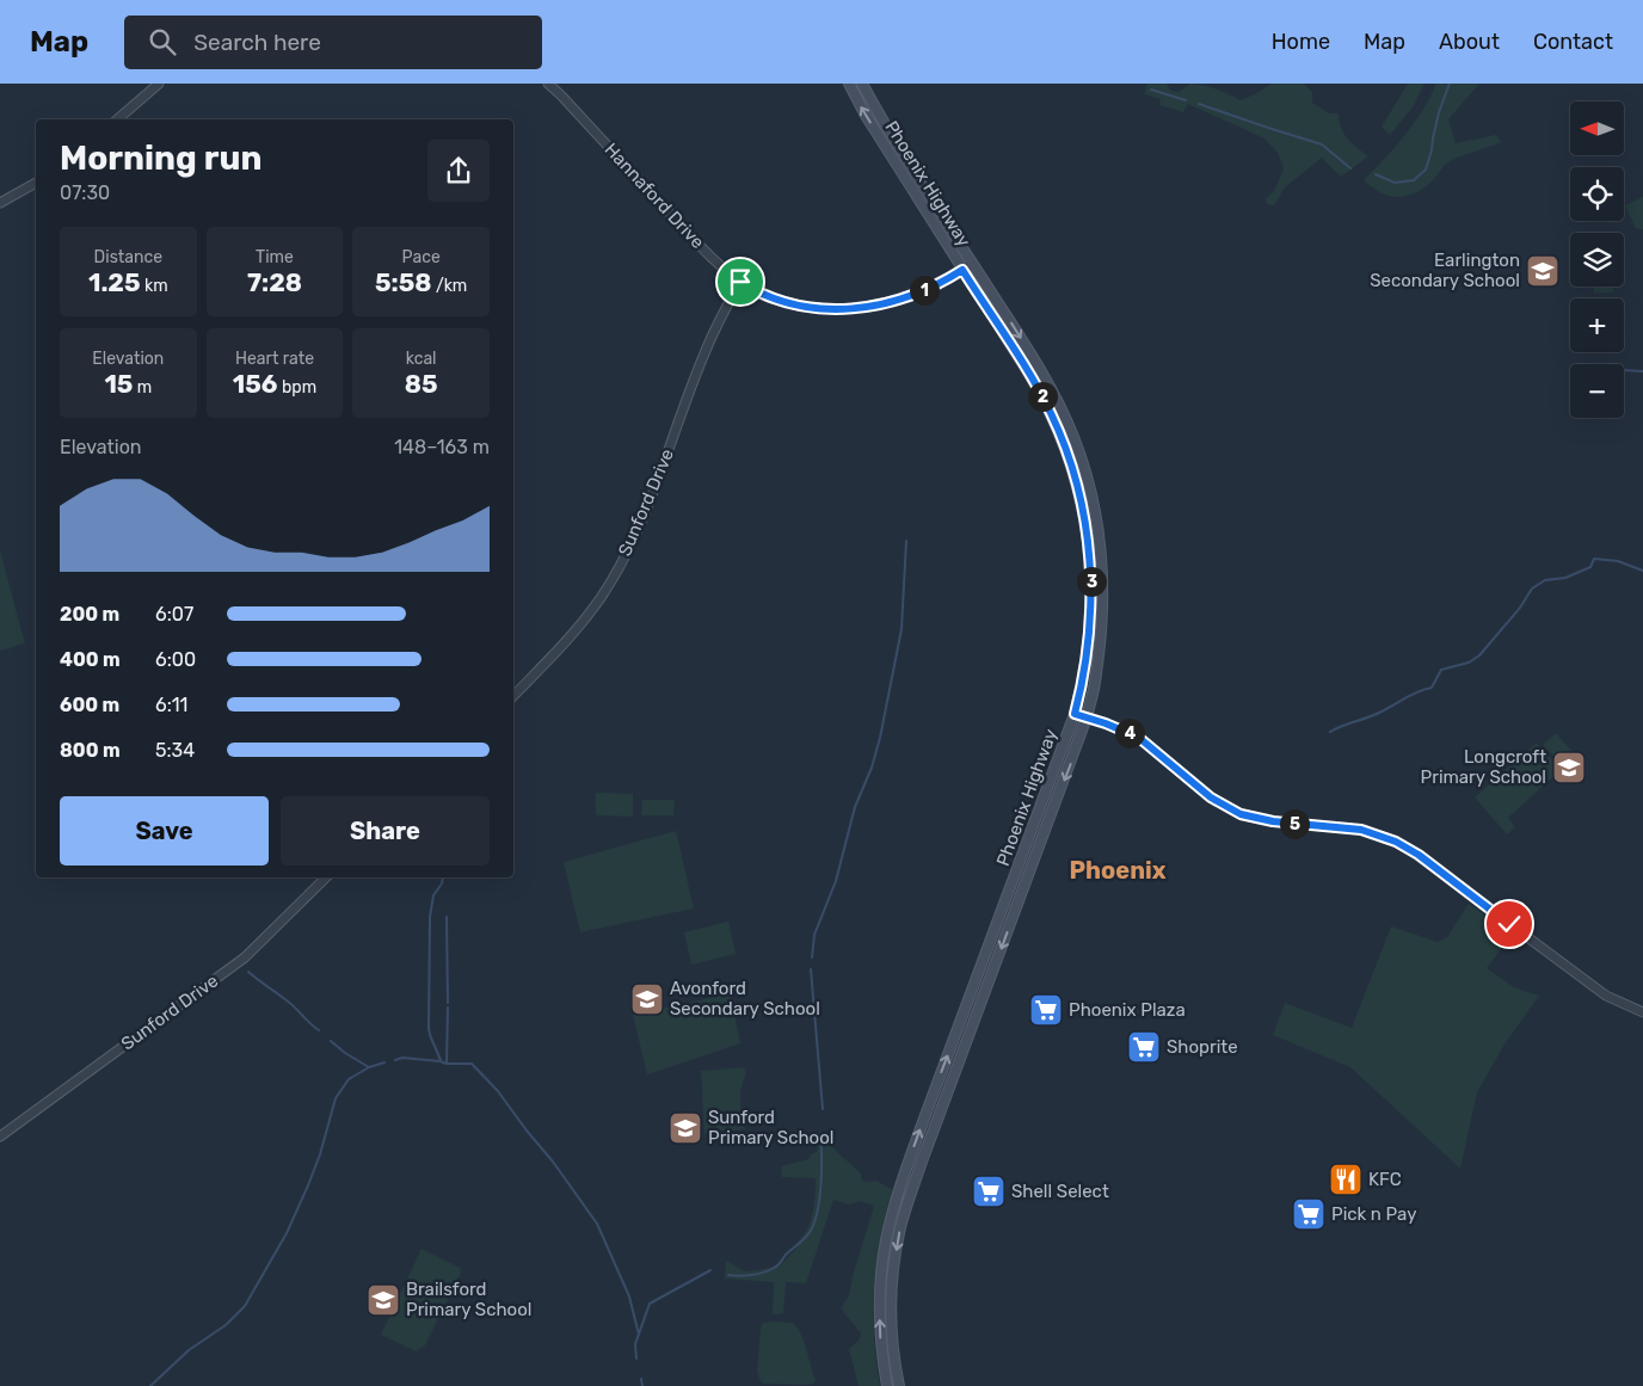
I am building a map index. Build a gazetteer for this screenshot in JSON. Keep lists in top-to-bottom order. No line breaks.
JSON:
{"streets":{"main road":["Phoenix Highway"],"street":["Hannaford Drive","Sunford Drive"]},"crossings":[["Phoenix Highway","Hannaford Drive"],["Hannaford Drive","Sunford Drive"]],"districts":["Phoenix"],"places":{"school or university":["Earlington Secondary School","Longcroft Primary School","Avonford Secondary School","Sunford Primary School","Brailsford Primary School"],"supermarket":["Phoenix Plaza","Shoprite","Shell Select","Pick n Pay"],"restaurant":["KFC"]},"north":"left","page":{"header":"Map","search":"Search here","nav":["Home","Map","About","Contact"],"map_buttons":["+","−"],"heading":["Morning run","07:30"],"stats":[["Distance","1.25 km"],["Time","7:28"],["Pace","5:58 /km"],["Elevation","15 m"],["Heart rate","156 bpm"],["kcal","85"]],"pins":["1","2","3","4","5"],"chart":["Elevation","148–163 m"],"list":[{"name":"200 m","note":"6:07"},{"name":"400 m","note":"6:00"},{"name":"600 m","note":"6:11"},{"name":"800 m","note":"5:34"}],"buttons":["Save","Share"]}}
